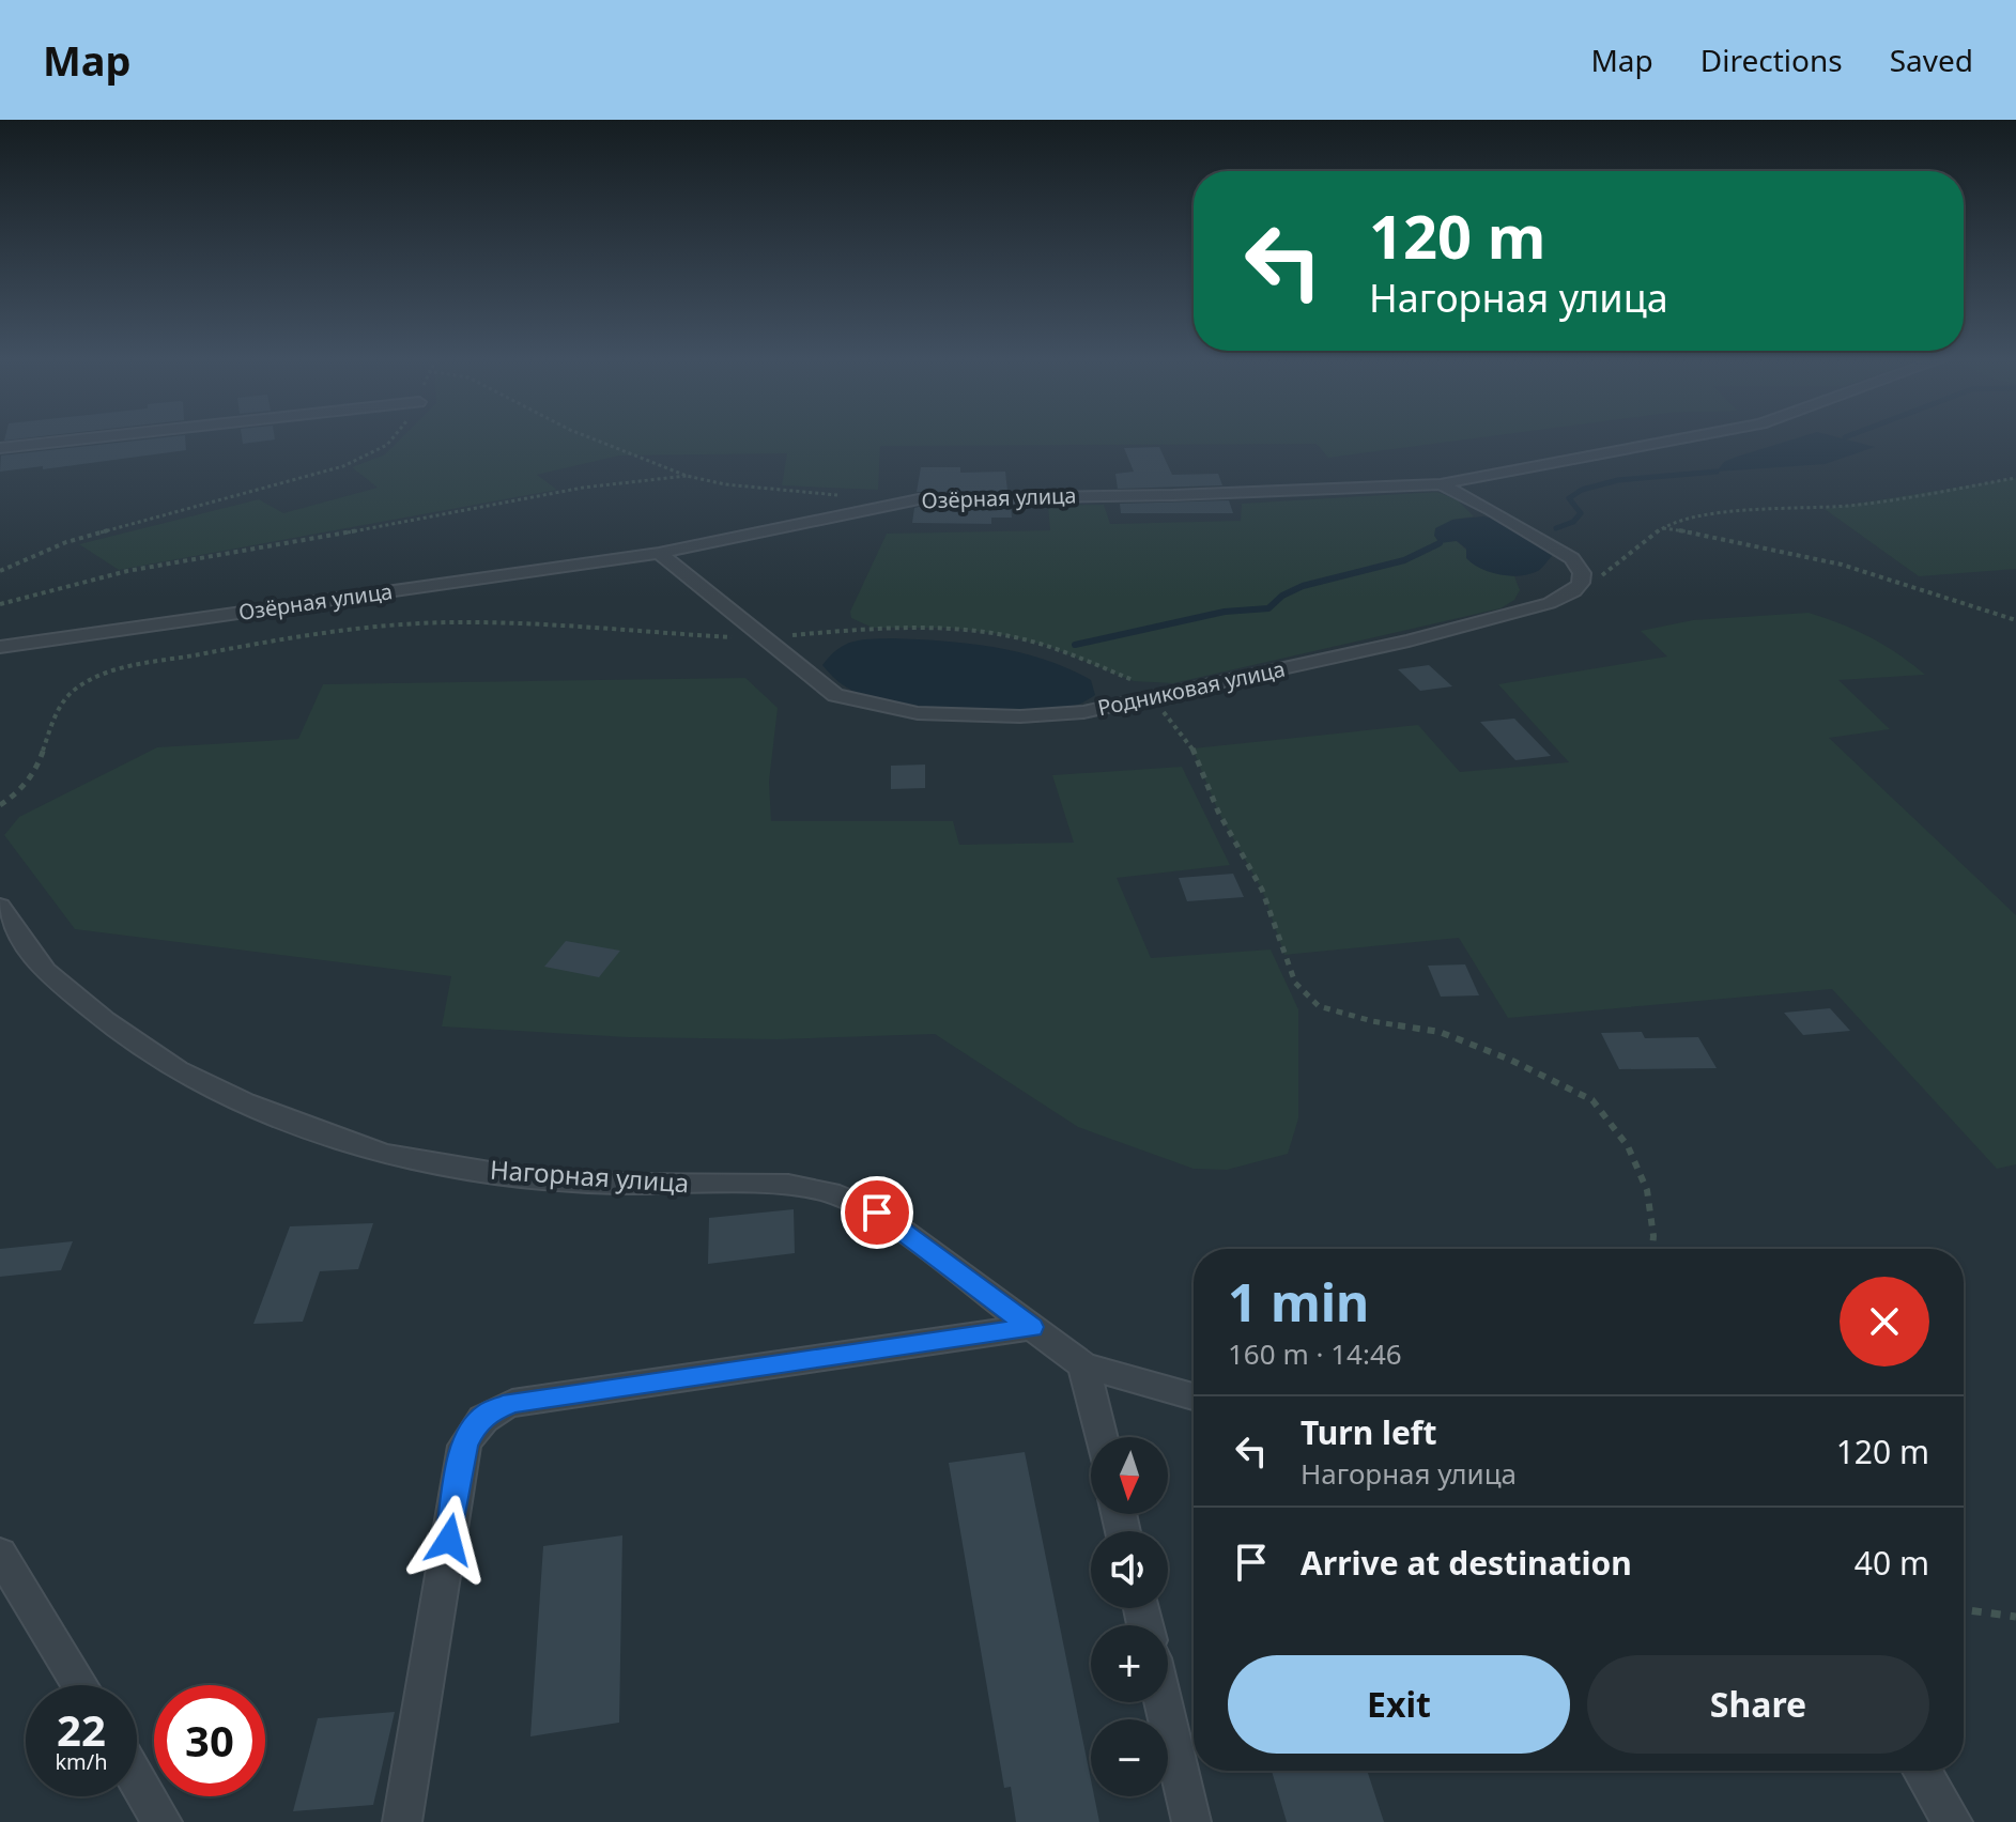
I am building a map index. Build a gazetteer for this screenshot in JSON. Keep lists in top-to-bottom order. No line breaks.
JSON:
{"streets":{"street":["Озёрная улица","Родниковая улица","Нагорная улица"]},"crossings":[["Озёрная улица","Родниковая улица"]],"north":"bottom","page":{"header":"Map","nav":["Map","Directions","Saved"],"turn":["120 m","Нагорная улица"],"heading":["1 min","160 m · 14:46"],"list":[{"name":"Turn left","note":"Нагорная улица","value":"120 m"},{"name":"Arrive at destination","value":"40 m"}],"map_buttons":["+","−"],"buttons":["Exit","Share"],"speed":"22 km/h","limit":"30"}}
